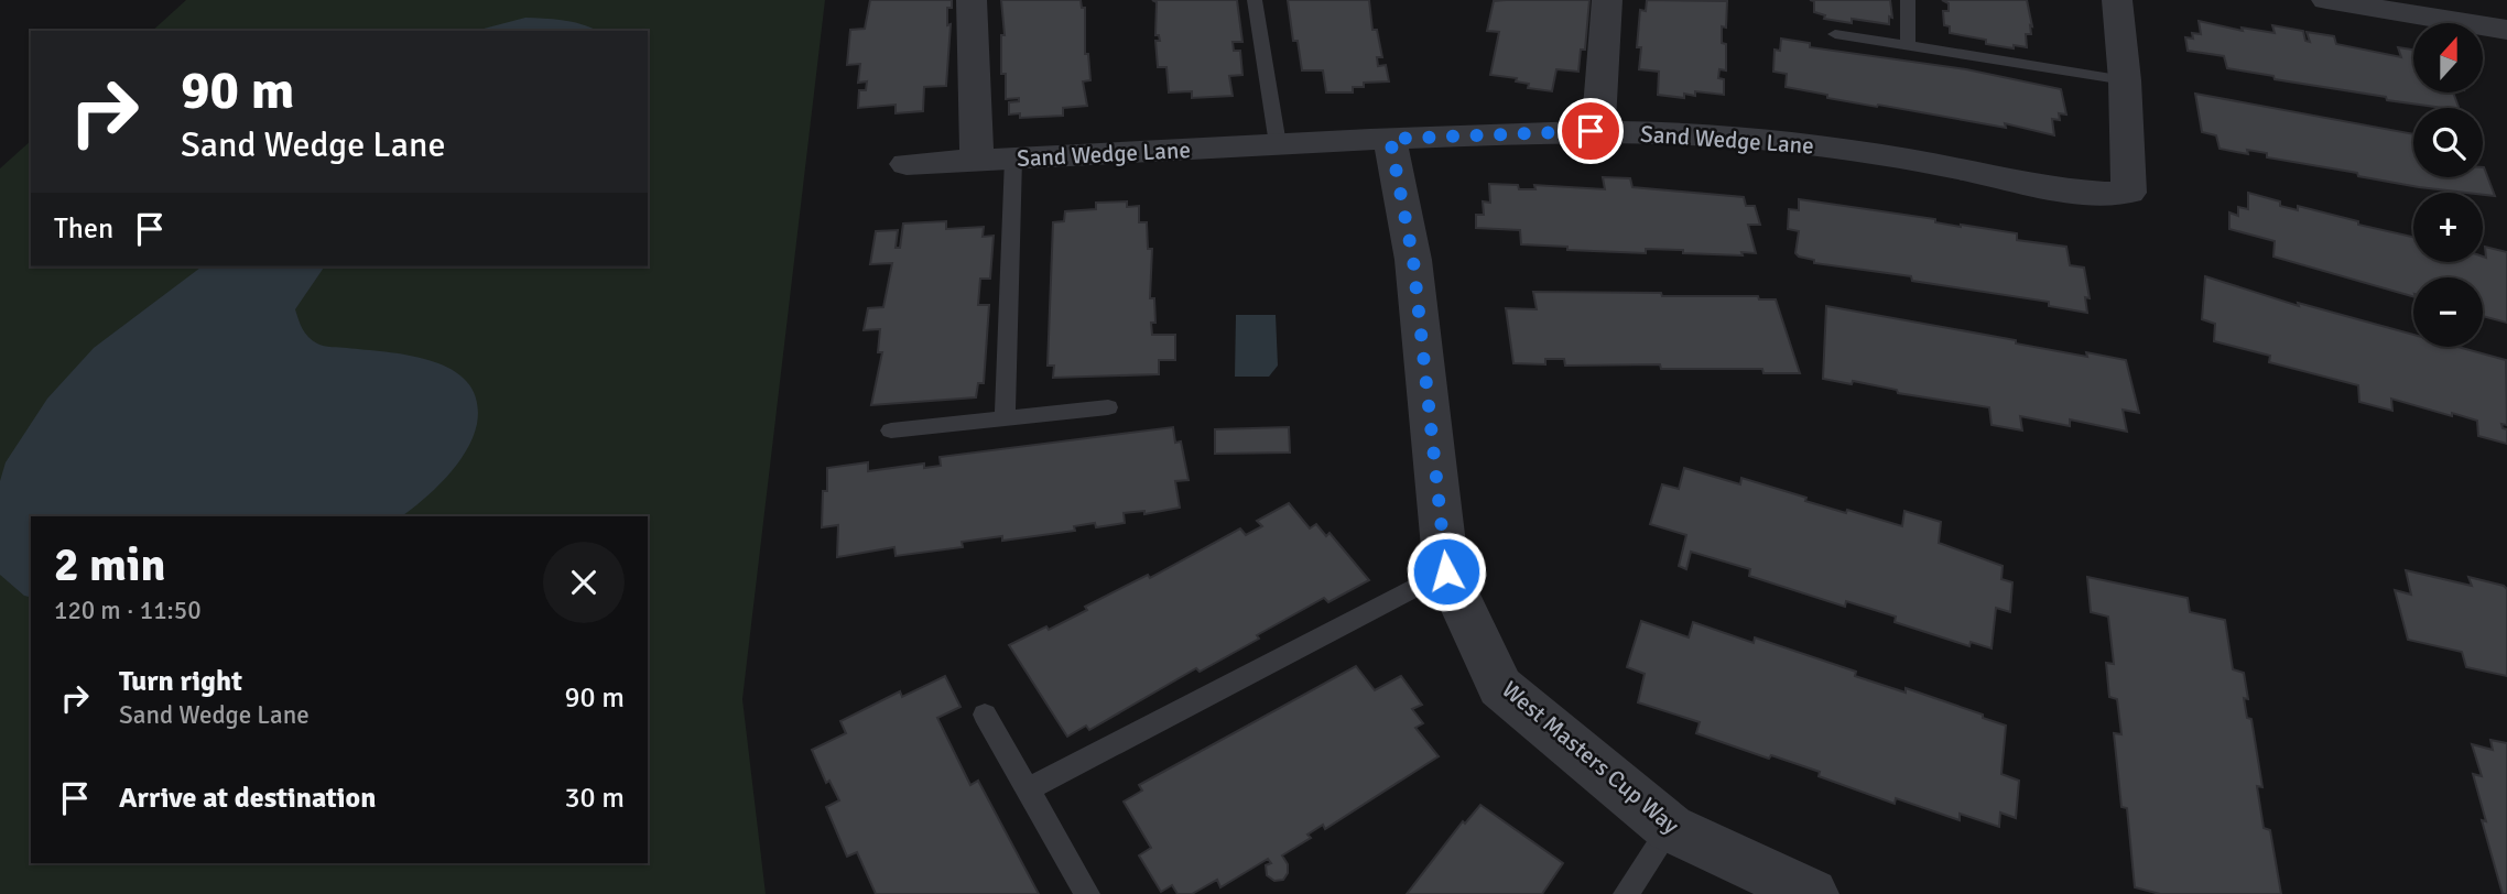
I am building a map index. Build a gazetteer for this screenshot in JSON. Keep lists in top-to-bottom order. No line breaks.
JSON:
{"streets":{"street":["Sand Wedge Lane","West Masters Cup Way"]},"crossings":[["Sand Wedge Lane","West Masters Cup Way"]],"north":"top","page":{"map_buttons":["+","−"],"turn":["90 m","Sand Wedge Lane"],"then":"Then","heading":["2 min","120 m · 11:50"],"list":[{"name":"Turn right","note":"Sand Wedge Lane","value":"90 m"},{"name":"Arrive at destination","value":"30 m"}]}}
